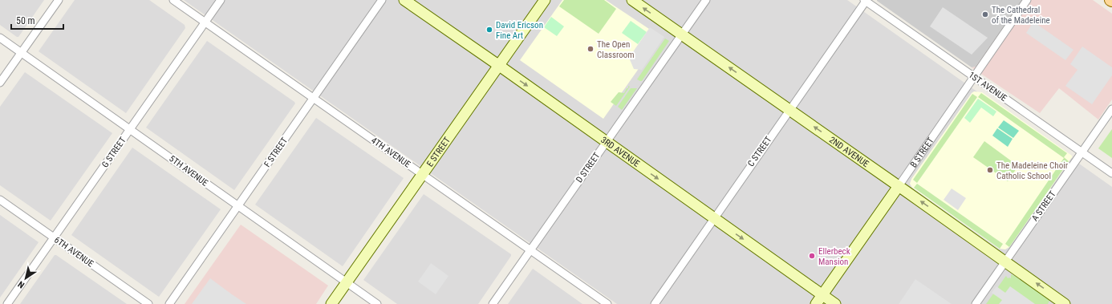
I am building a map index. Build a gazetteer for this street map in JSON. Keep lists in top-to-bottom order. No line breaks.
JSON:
{"streets":{"street":["1ST AVENUE","3RD AVENUE","C STREET","2ND AVENUE","G STREET","F STREET","4TH AVENUE","E STREET","B STREET","D STREET","5TH AVENUE","A STREET","6TH AVENUE"]},"crossings":[["1ST AVENUE","C STREET"],["1ST AVENUE","B STREET"],["1ST AVENUE","A STREET"],["3RD AVENUE","C STREET"],["3RD AVENUE","E STREET"],["3RD AVENUE","B STREET"],["3RD AVENUE","D STREET"],["C STREET","2ND AVENUE"],["2ND AVENUE","B STREET"],["2ND AVENUE","D STREET"],["2ND AVENUE","A STREET"],["G STREET","4TH AVENUE"],["G STREET","5TH AVENUE"],["G STREET","6TH AVENUE"],["F STREET","4TH AVENUE"],["F STREET","5TH AVENUE"],["4TH AVENUE","E STREET"],["4TH AVENUE","D STREET"],["E STREET","5TH AVENUE"]],"one_way":["3RD AVENUE","2ND AVENUE"],"places":["The Cathedral of the Madeleine","David Ericson Fine Art","The Open Classroom","The Madeleine Choir Catholic School","Ellerbeck Mansion"],"scale_bar":"50 m","north":"bottom left"}
